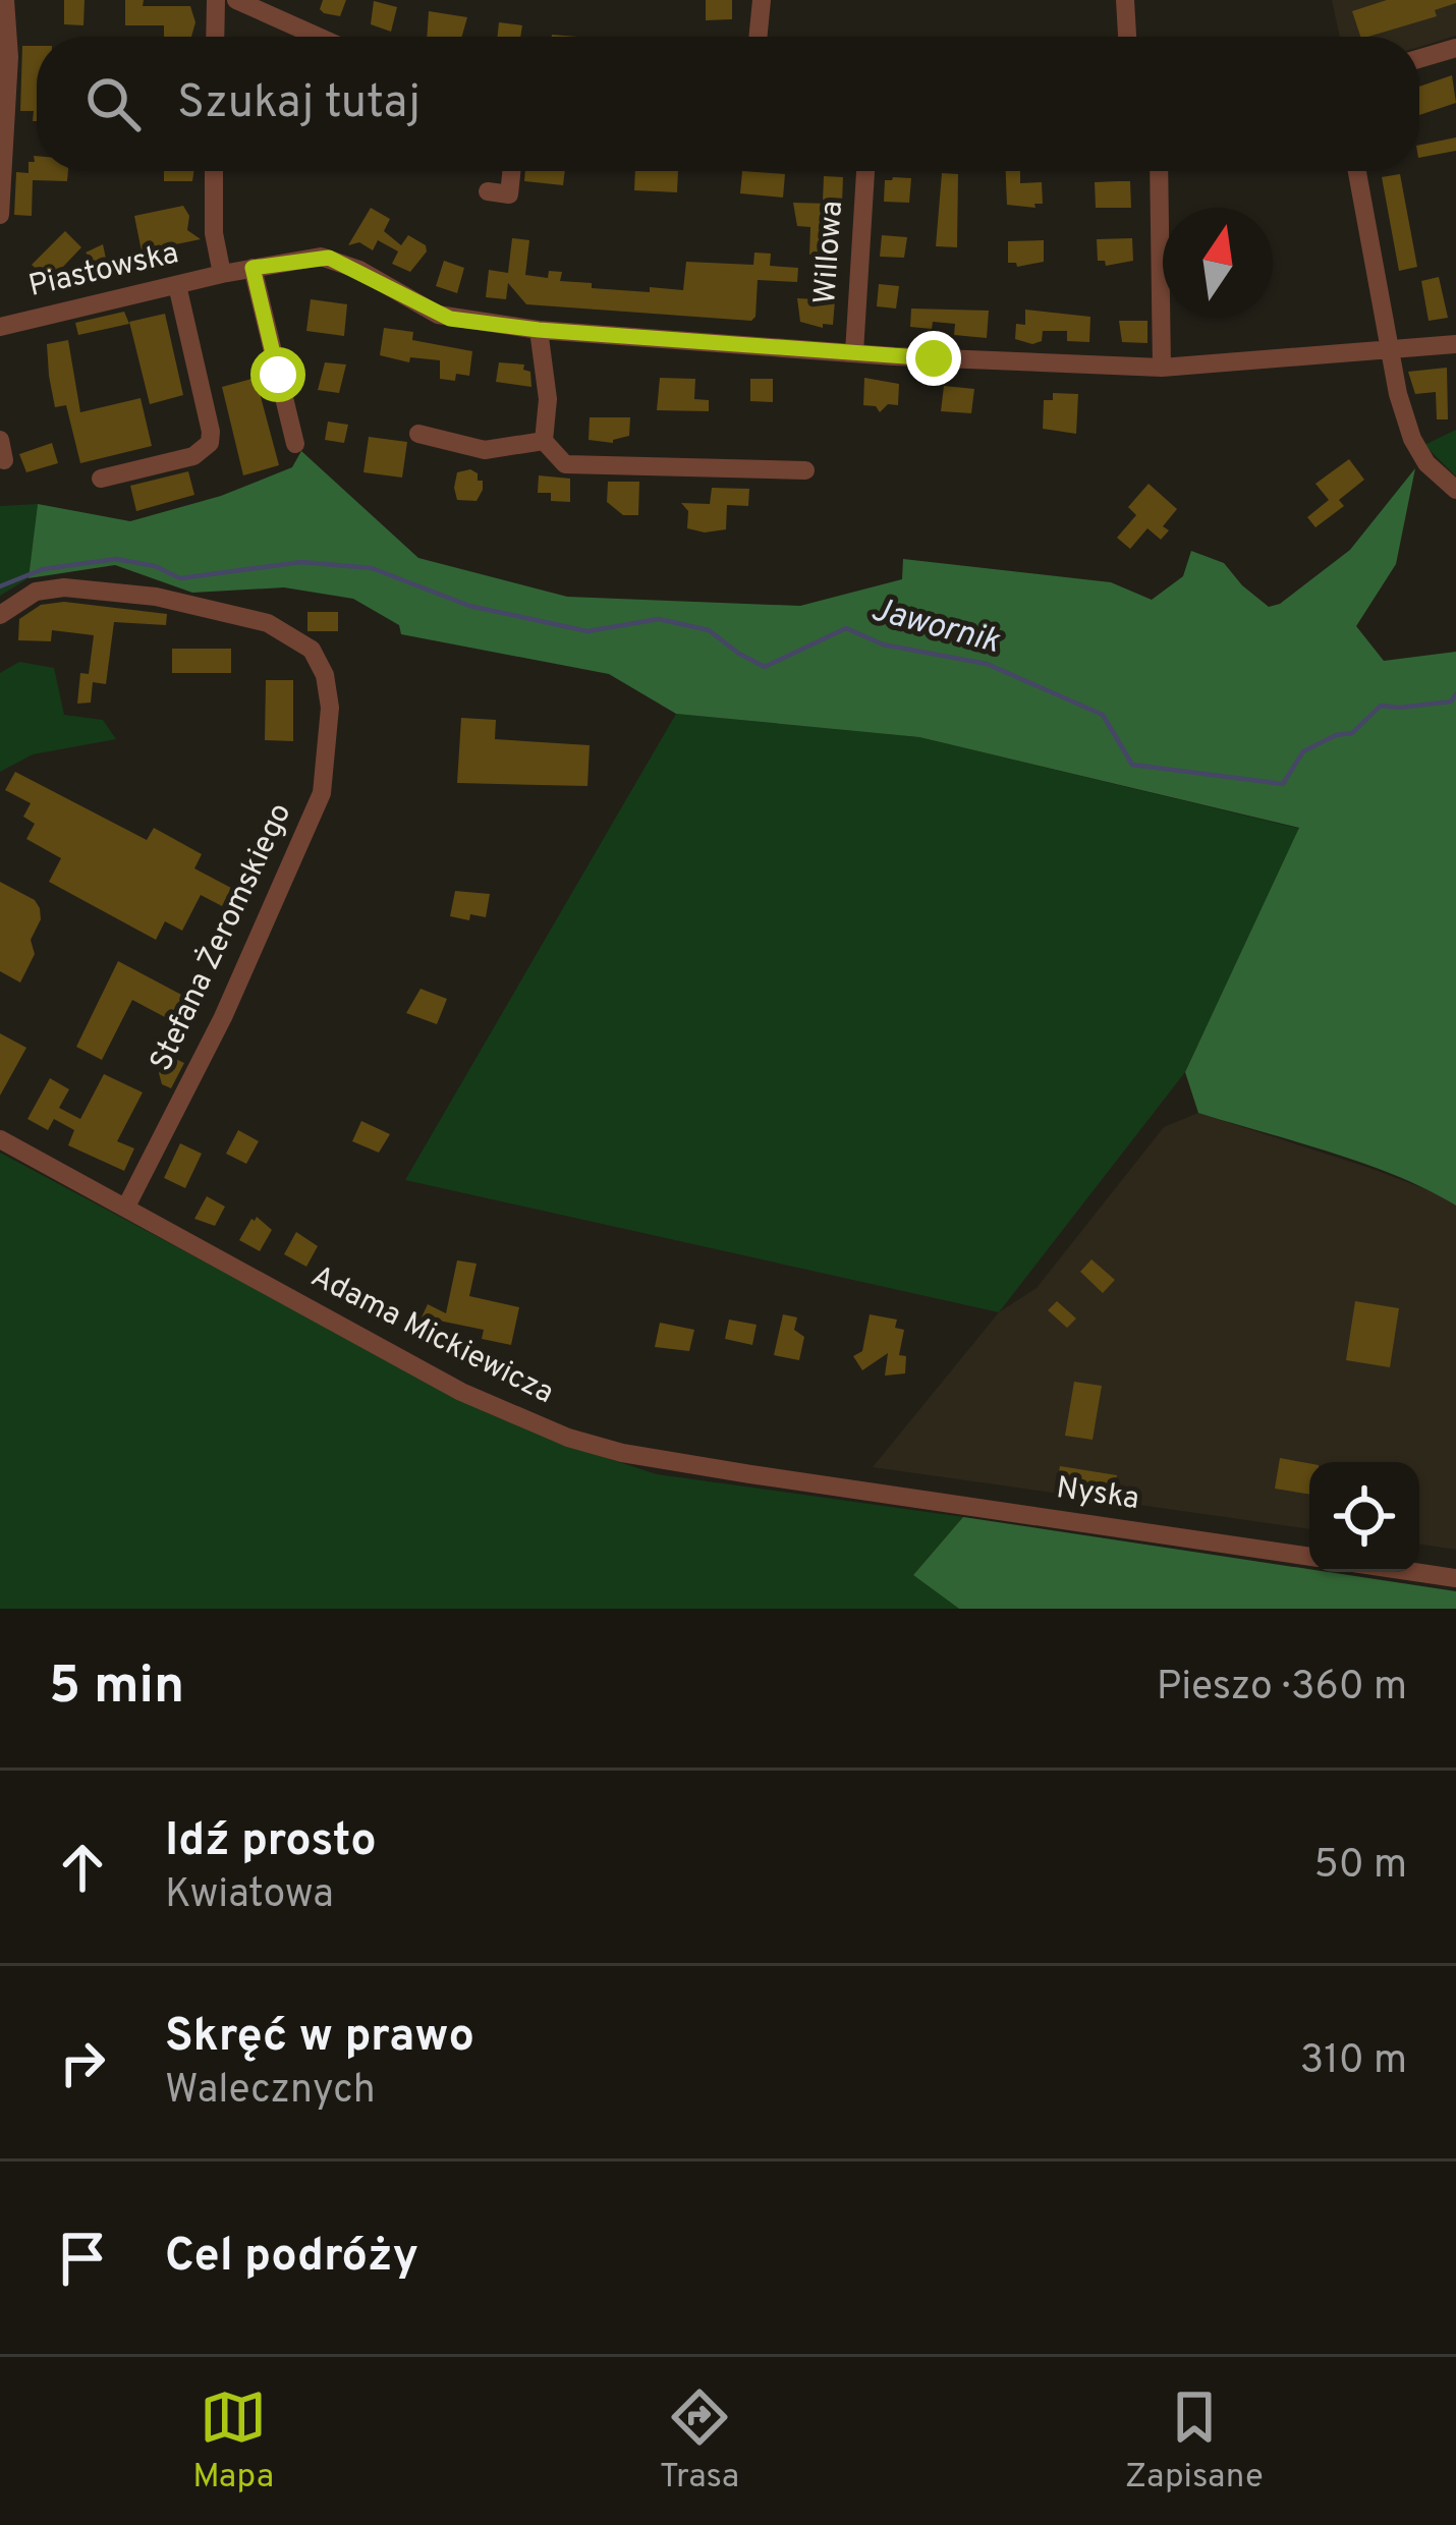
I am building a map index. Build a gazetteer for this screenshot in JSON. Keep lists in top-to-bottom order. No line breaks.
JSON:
{"streets":{"street":["Willowa","Piastowska","Stefana Żeromskiego","Adama Mickiewicza","Nyska"]},"crossings":[["Willowa","Piastowska"],["Stefana Żeromskiego","Adama Mickiewicza"],["Adama Mickiewicza","Nyska"]],"water":["Jawornik"],"north":"top","page":{"search":"Szukaj tutaj","heading":["5 min","Pieszo · 360 m"],"list":[["Idź prosto","Kwiatowa","50 m"],["Skręć w prawo","Walecznych","310 m"],"Cel podróży"],"nav":["Mapa","Trasa","Zapisane"]}}
